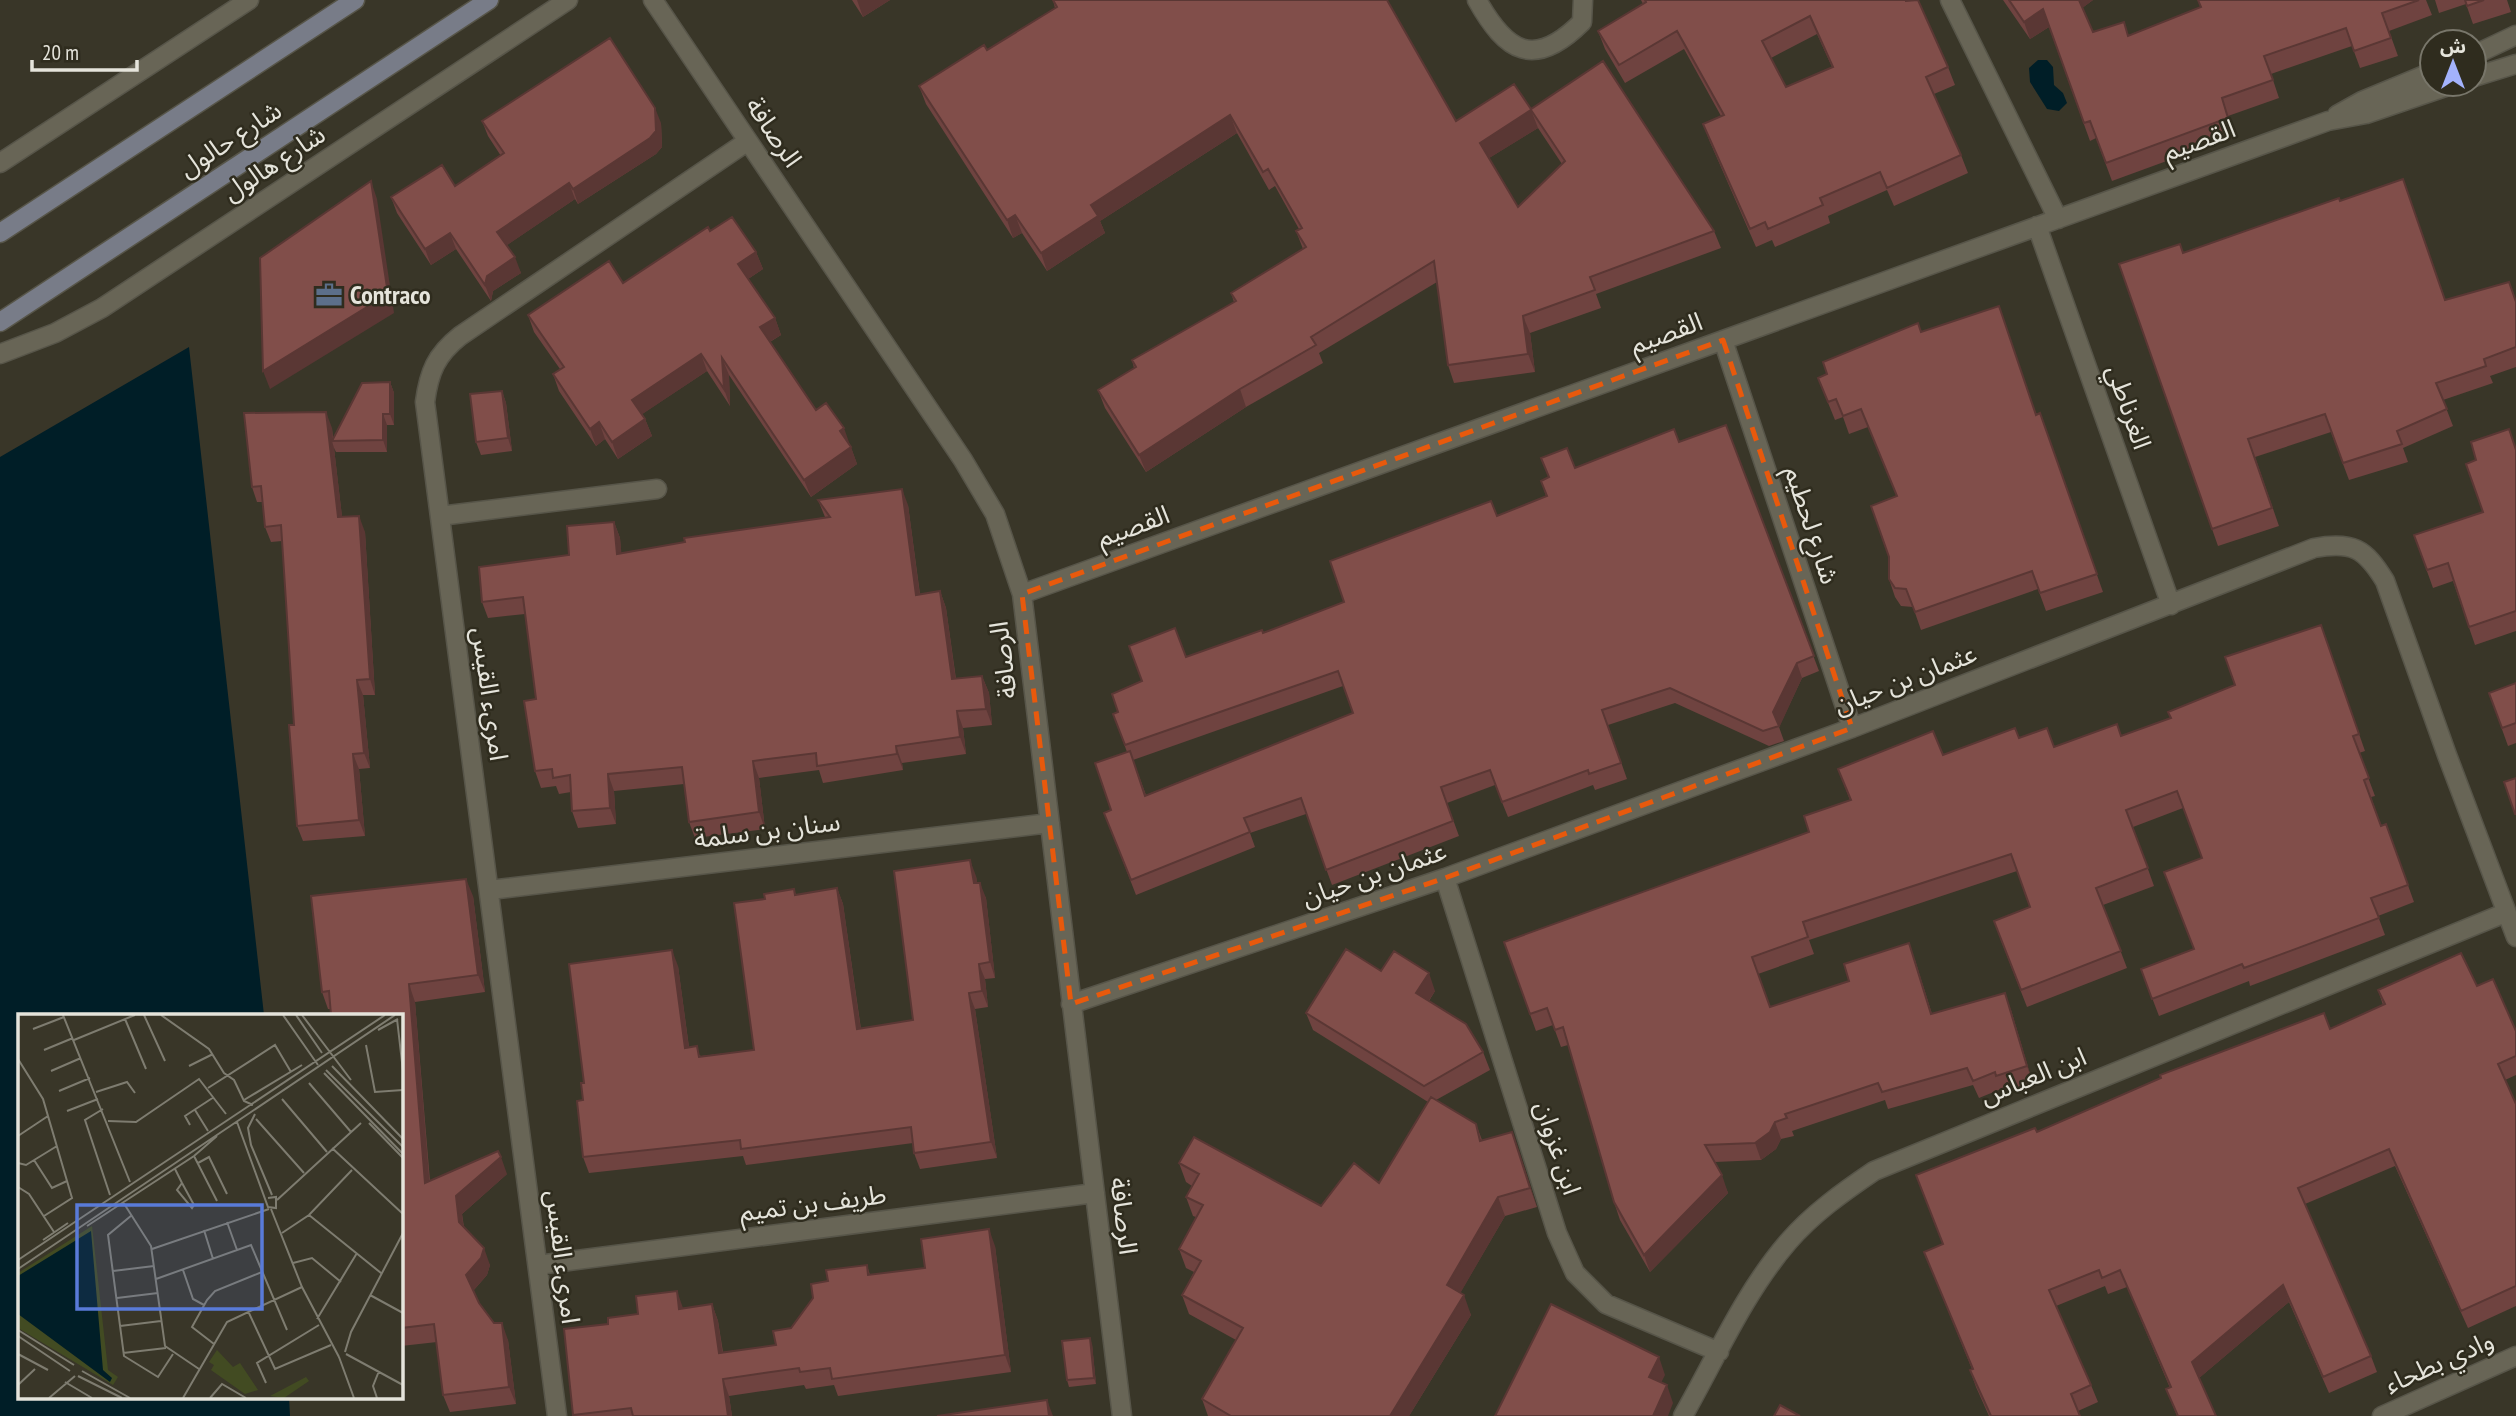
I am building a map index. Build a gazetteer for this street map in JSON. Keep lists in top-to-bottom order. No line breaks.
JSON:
{"streets":{"main road":["شارع حالول"],"street":["الرصافة","القصيم","شارع هالول","الغرناطي","شارع لحطيم","عثمان بن حيان","امرىء القيس","سنان بن سلمة","ابن العباس","ابن غزوان","طريف بن تميم","وادي بطحاء"]},"crossings":[["الرصافة","القصيم"],["الرصافة","عثمان بن حيان"],["الرصافة","امرىء القيس"],["الرصافة","سنان بن سلمة"],["الرصافة","طريف بن تميم"],["القصيم","الغرناطي"],["القصيم","شارع لحطيم"],["الغرناطي","عثمان بن حيان"],["شارع لحطيم","عثمان بن حيان"],["عثمان بن حيان","ابن العباس"],["عثمان بن حيان","ابن غزوان"],["امرىء القيس","سنان بن سلمة"],["امرىء القيس","طريف بن تميم"],["ابن العباس","ابن غزوان"]],"places":{"office":["Contraco"]},"scale_bar":"20 m","north":"top"}
